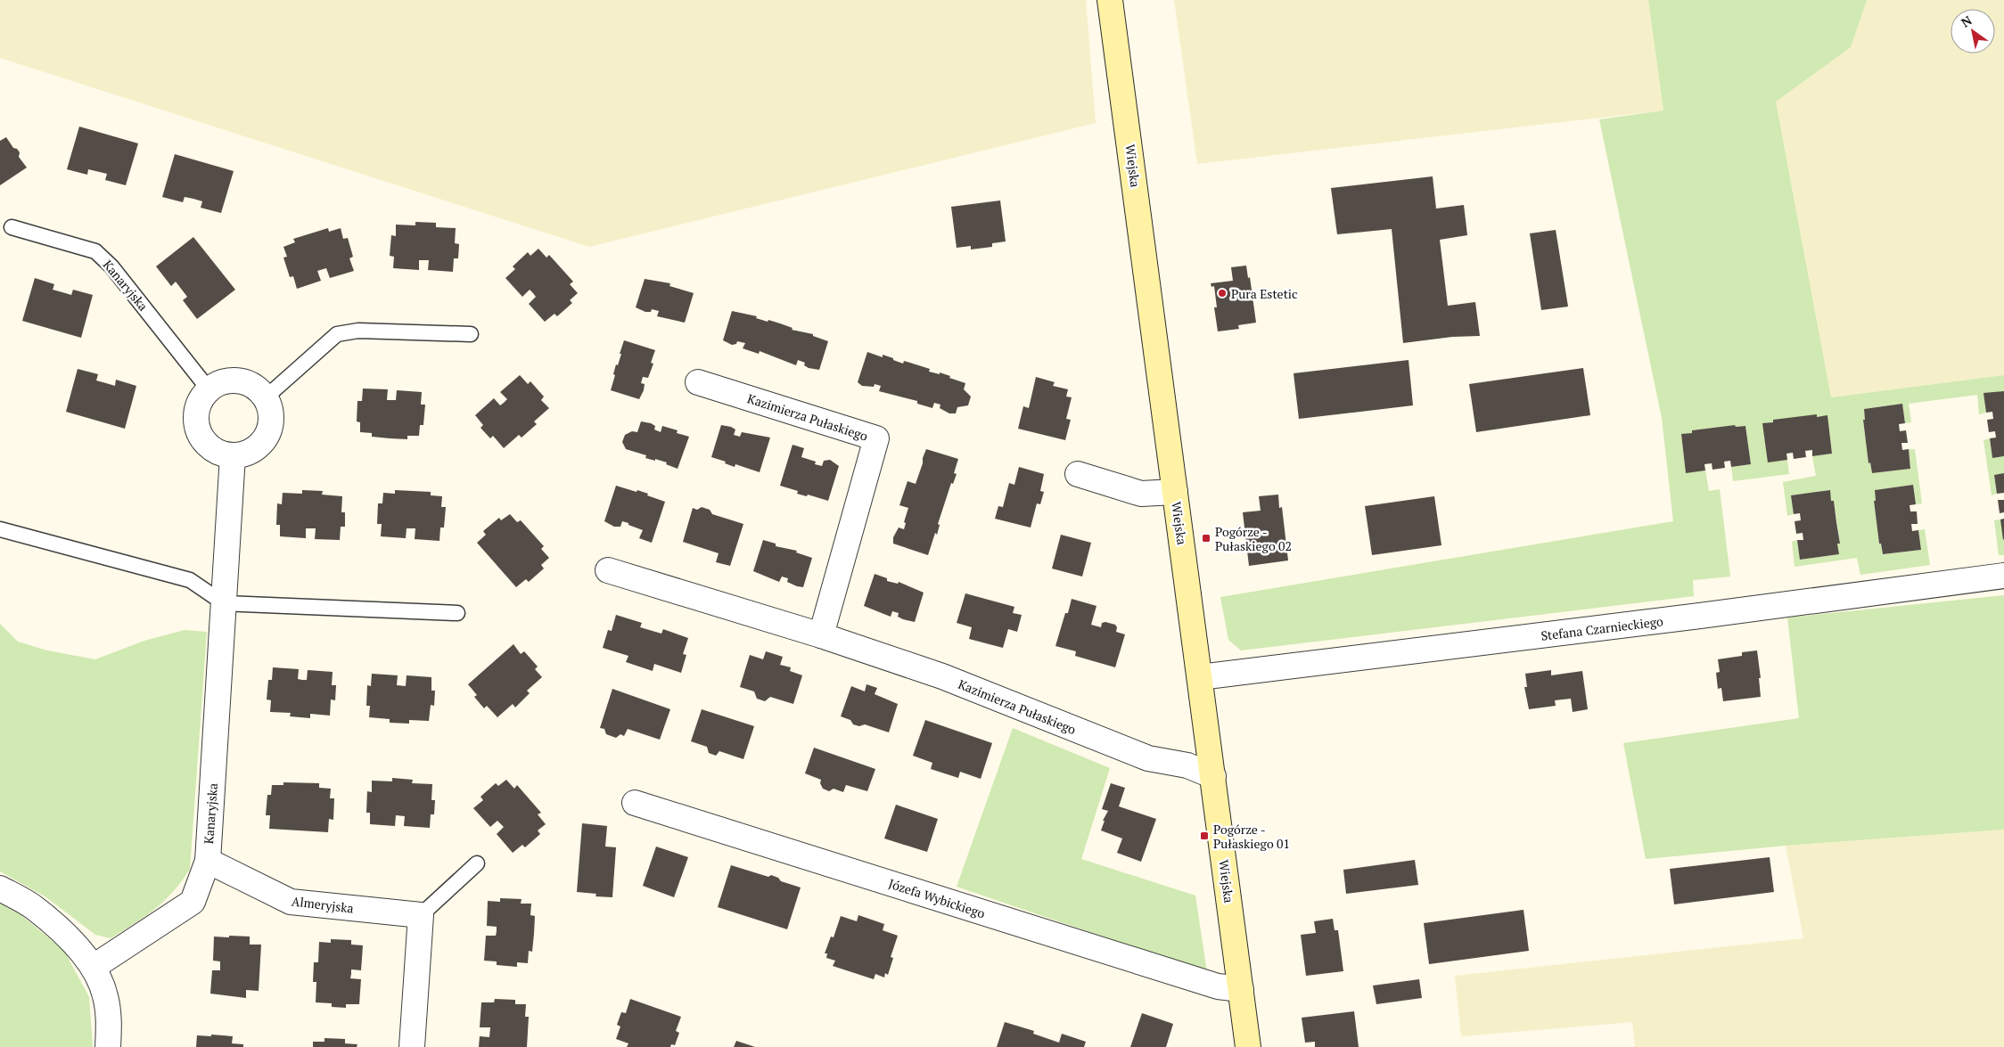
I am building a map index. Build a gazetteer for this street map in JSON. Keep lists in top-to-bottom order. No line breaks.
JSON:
{"streets":{"street":["Wiejska","Kanaryjska","Kazimierza Pułaskiego","Stefana Czarnieckiego","Józefa Wybickiego","Almeryjska"]},"crossings":[["Wiejska","Kazimierza Pułaskiego"],["Wiejska","Stefana Czarnieckiego"],["Wiejska","Józefa Wybickiego"],["Kanaryjska","Almeryjska"]],"places":{"other":["Pura Estetic"],"transit":["Pogórze - Pułaskiego 02","Pogórze - Pułaskiego 01"]},"north":"top left"}
